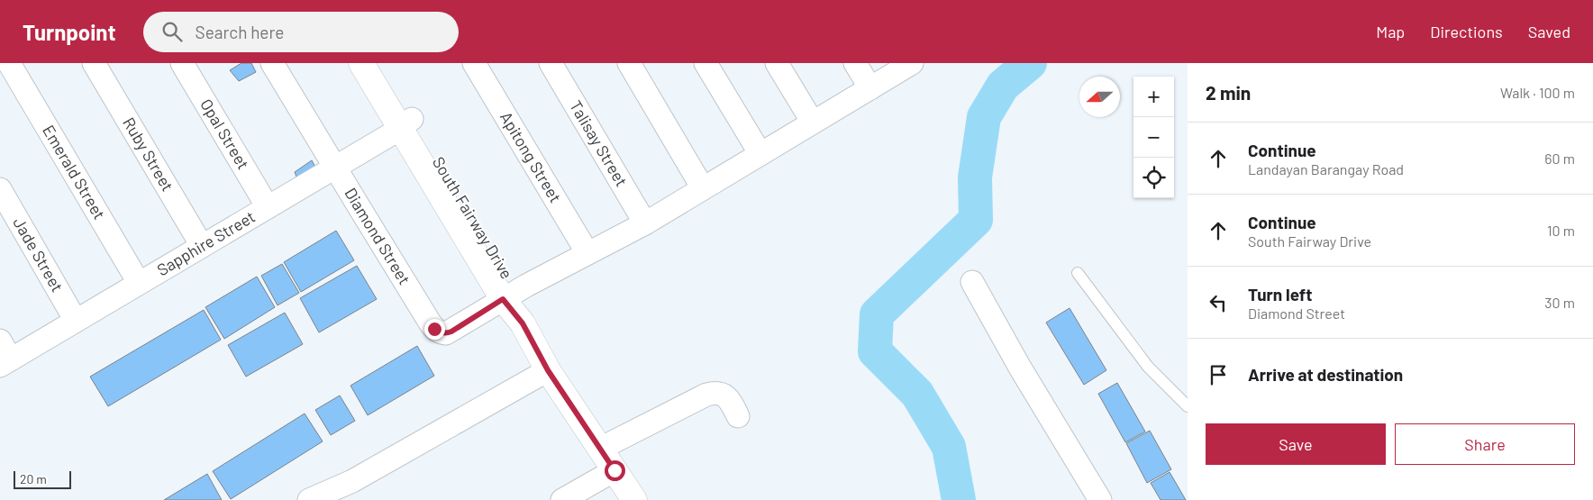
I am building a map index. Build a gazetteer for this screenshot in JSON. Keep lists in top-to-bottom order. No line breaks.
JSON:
{"streets":{"street":["Opal Street","Talisay Street","Ruby Street","Apitong Street","Emerald Street","South Fairway Drive","Diamond Street","Sapphire Street","Jade Street"]},"crossings":[["Opal Street","Sapphire Street"],["Talisay Street","Diamond Street"],["Ruby Street","Sapphire Street"],["Apitong Street","Diamond Street"],["Emerald Street","Sapphire Street"],["South Fairway Drive","Diamond Street"],["South Fairway Drive","Sapphire Street"],["Diamond Street","Sapphire Street"],["Sapphire Street","Jade Street"]],"scale_bar":"20 m","north":"left","page":{"header":"Turnpoint","search":"Search here","nav":["Map","Directions","Saved"],"heading":["2 min","Walk · 100 m"],"map_buttons":["+","−"],"list":[["Continue","Landayan Barangay Road","60 m"],["Continue","South Fairway Drive","10 m"],["Turn left","Diamond Street","30 m"],"Arrive at destination"],"buttons":["Save","Share"],"scale":"20 m"}}
